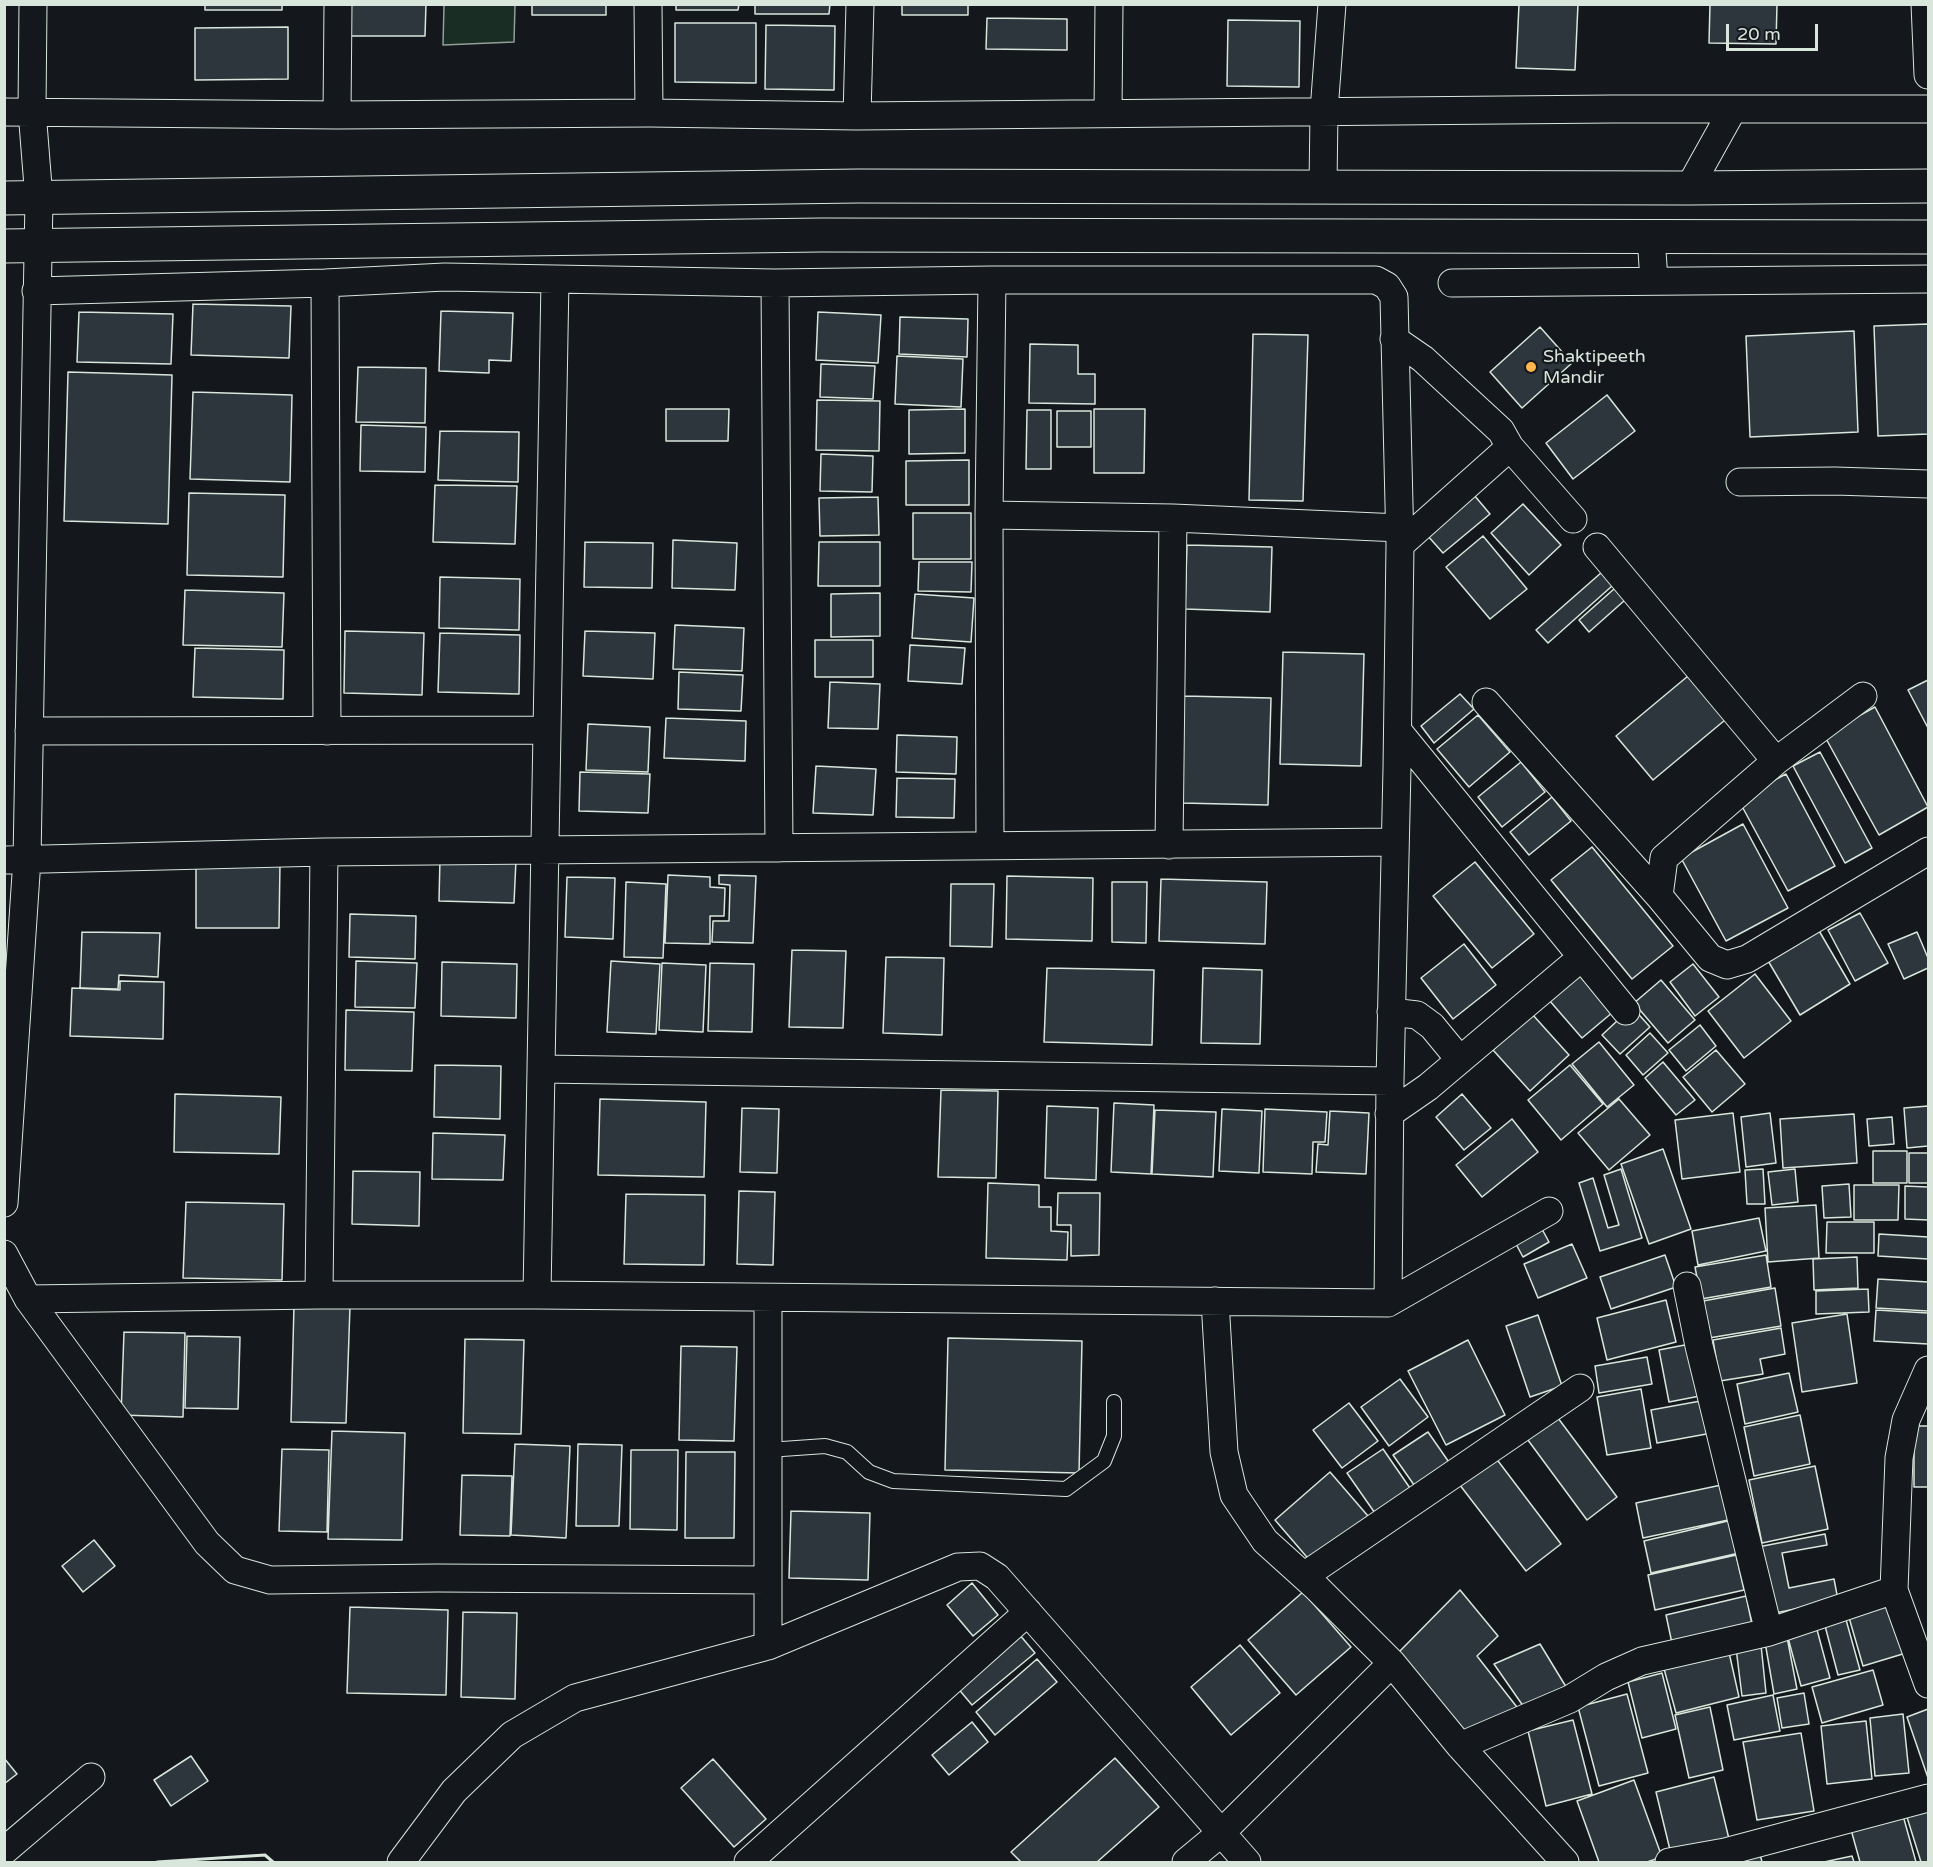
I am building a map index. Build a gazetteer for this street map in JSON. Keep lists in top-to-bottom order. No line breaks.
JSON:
{"places":["Shaktipeeth Mandir"],"scale_bar":"20 m"}
